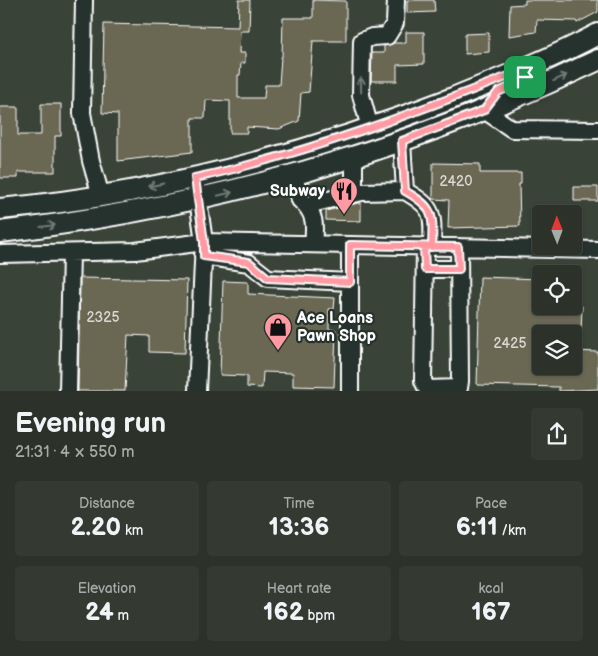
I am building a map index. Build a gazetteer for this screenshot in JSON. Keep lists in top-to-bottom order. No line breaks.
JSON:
{"places":{"restaurant":["Subway"],"shop":["Ace Loans Pawn Shop"]},"house_numbers":["2420","2325","2425"],"north":"top","page":{"heading":["Evening run","21:31 · 4 × 550 m"],"stats":[["Distance","2.20 km"],["Time","13:36"],["Pace","6:11 /km"],["Elevation","24 m"],["Heart rate","162 bpm"],["kcal","167"]]}}
